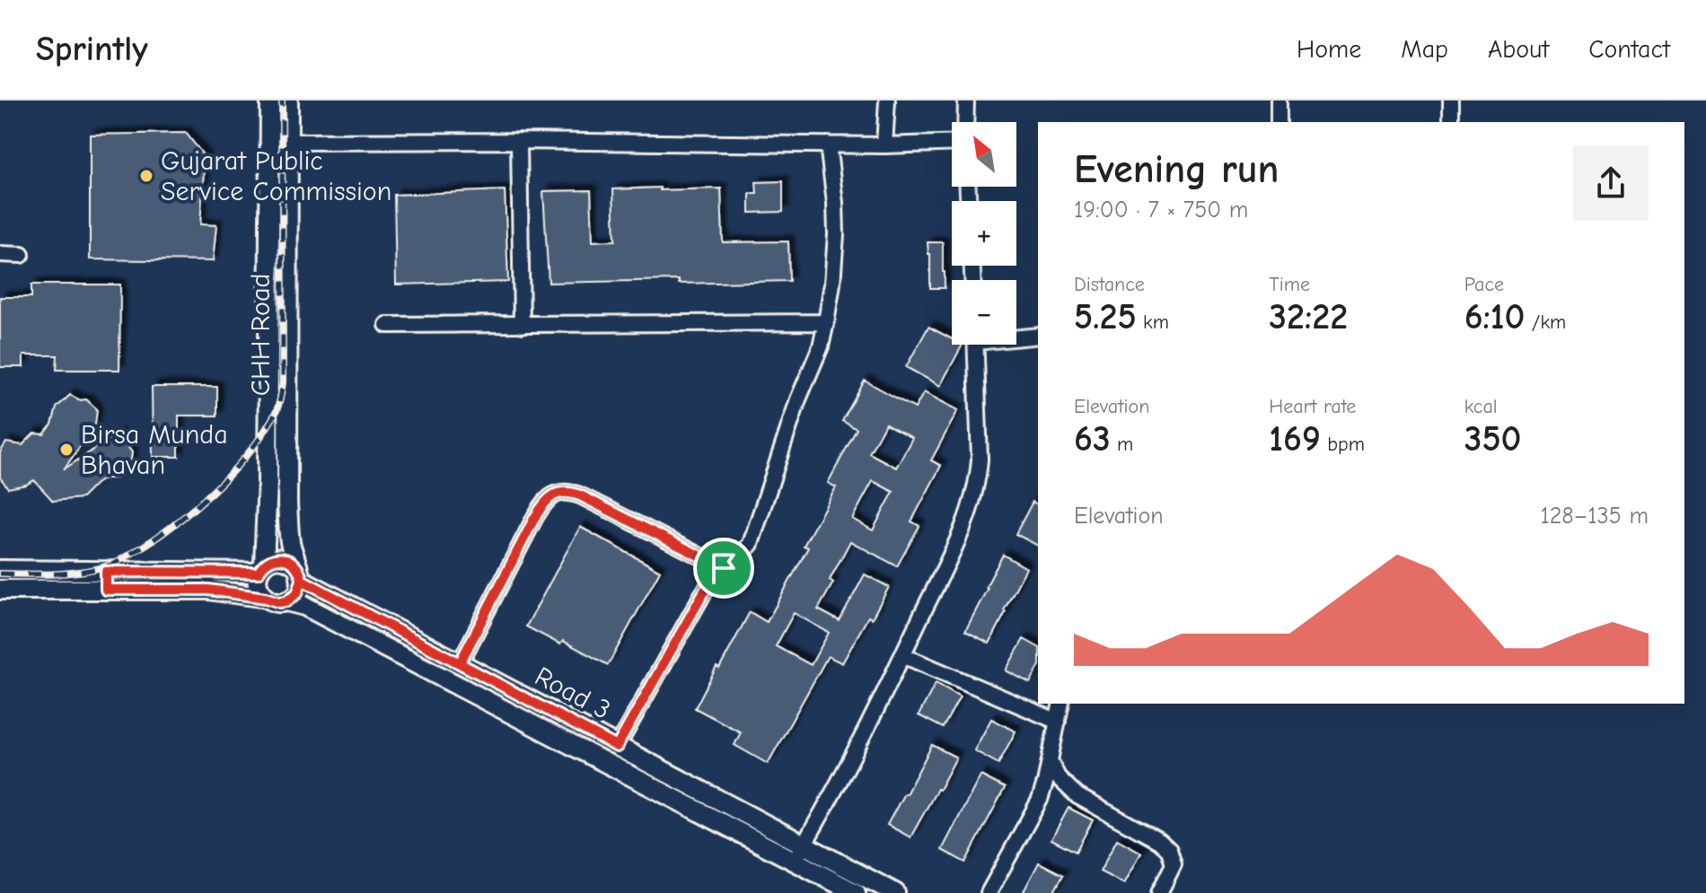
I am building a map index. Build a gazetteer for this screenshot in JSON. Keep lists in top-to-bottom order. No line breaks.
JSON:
{"streets":{"street":["CHH Road","Road 3"]},"crossings":[["CHH Road","Road 3"]],"places":["Gujarat Public Service Commission","Birsa Munda Bhavan"],"north":"top left","page":{"header":"Sprintly","nav":["Home","Map","About","Contact"],"map_buttons":["+","−"],"heading":["Evening run","19:00 · 7 × 750 m"],"stats":[["Distance","5.25 km"],["Time","32:22"],["Pace","6:10 /km"],["Elevation","63 m"],["Heart rate","169 bpm"],["kcal","350"]],"chart":["Elevation","128–135 m"]}}
